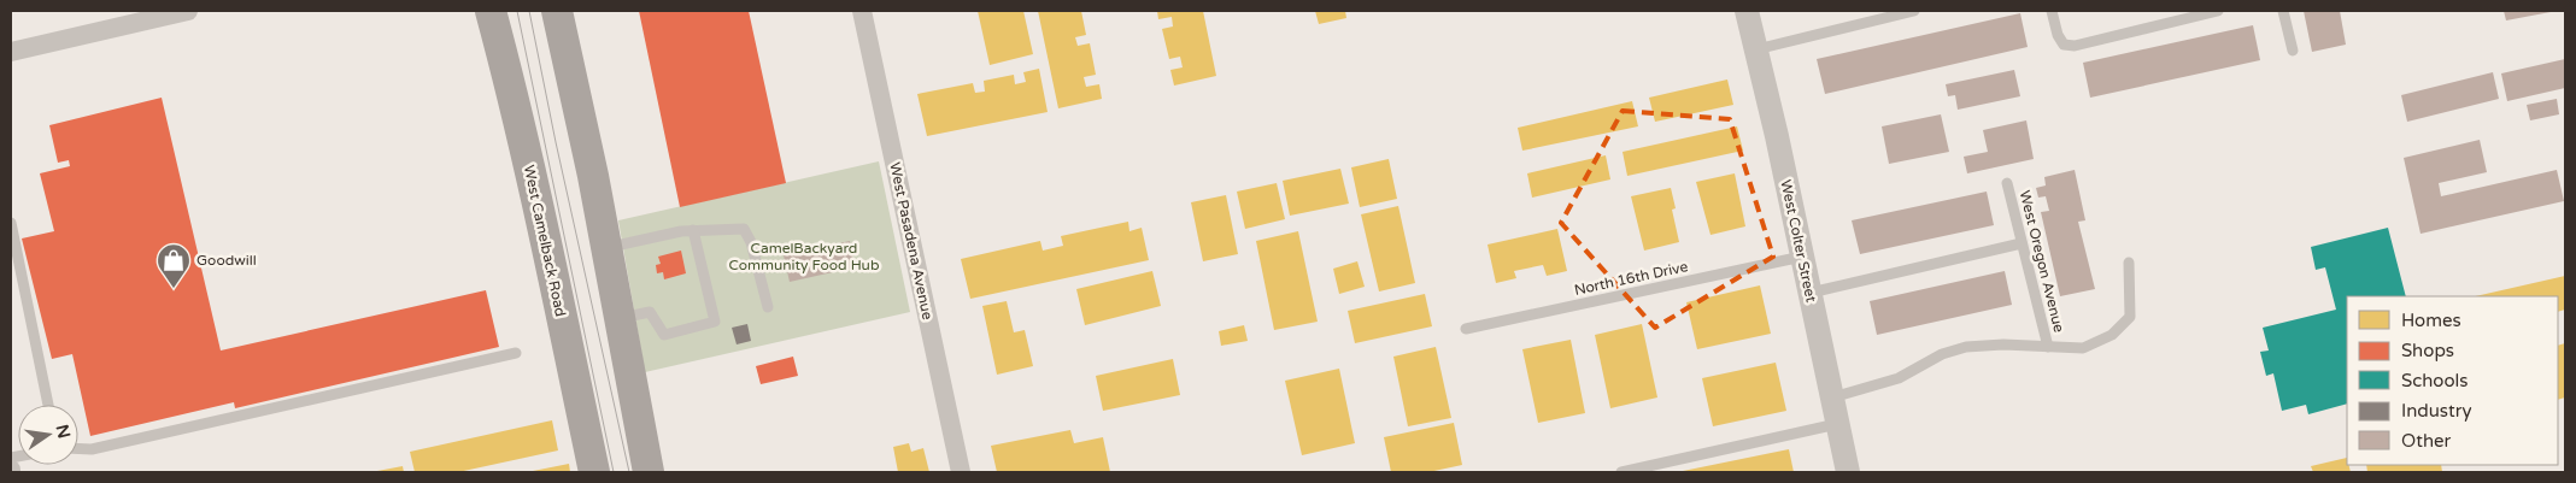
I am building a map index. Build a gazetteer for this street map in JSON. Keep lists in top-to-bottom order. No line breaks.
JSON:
{"streets":{"main road":["West Camelback Road"],"street":["West Pasadena Avenue","West Colter Street"],"lane":["West Oregon Avenue","North 16th Drive"]},"crossings":[["West Colter Street","North 16th Drive"]],"parks":["CamelBackyard Community Food Hub"],"places":{"shop":["Goodwill"]},"legend":["Homes","Shops","Schools","Industry","Other"],"north":"right"}
